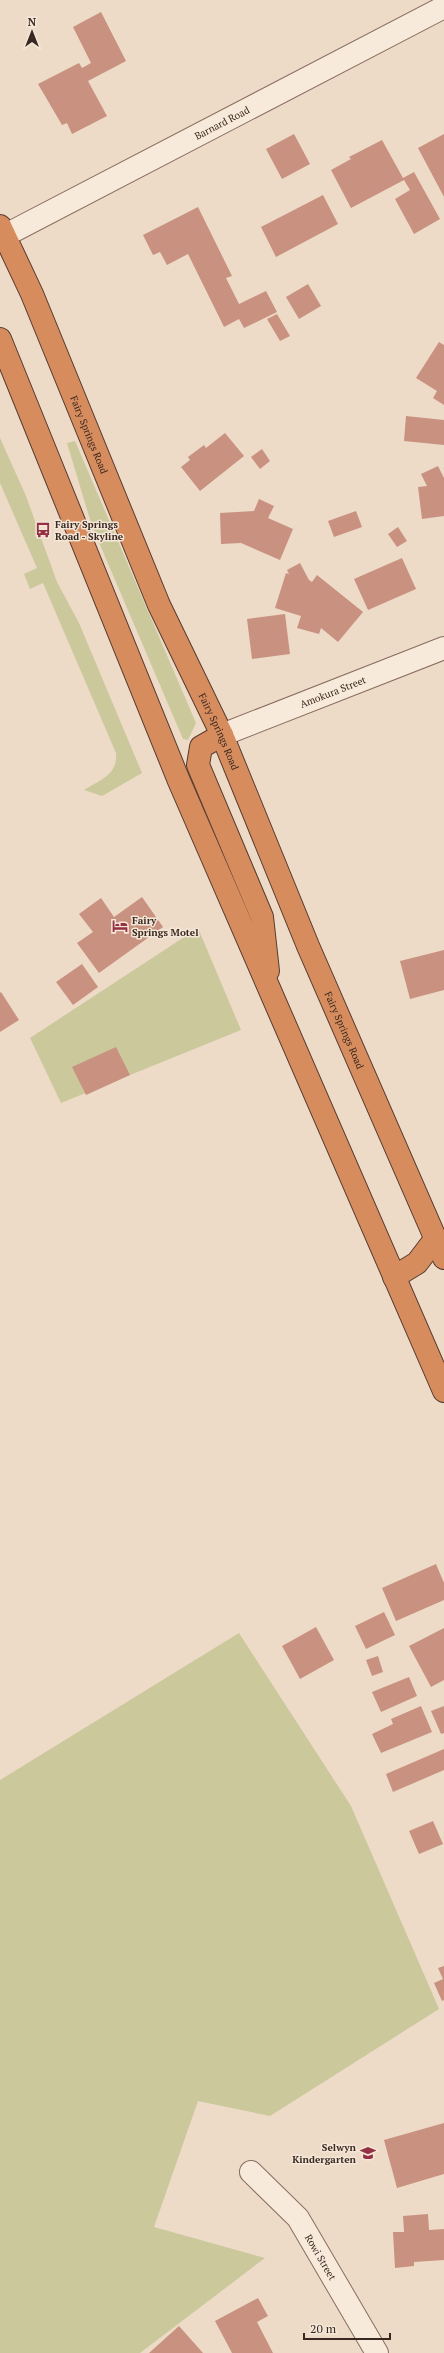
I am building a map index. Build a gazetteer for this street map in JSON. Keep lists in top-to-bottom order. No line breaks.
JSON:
{"streets":{"highway":["Fairy Springs Road"],"street":["Barnard Road","Amokura Street","Rowi Street"]},"crossings":[["Barnard Road","Fairy Springs Road"],["Fairy Springs Road","Amokura Street"]],"places":{"bus stop":["Fairy Springs Road - Skyline"],"hotel":["Fairy Springs Motel"],"school or university":["Selwyn Kindergarten"]},"scale_bar":"20 m","north":"top"}
